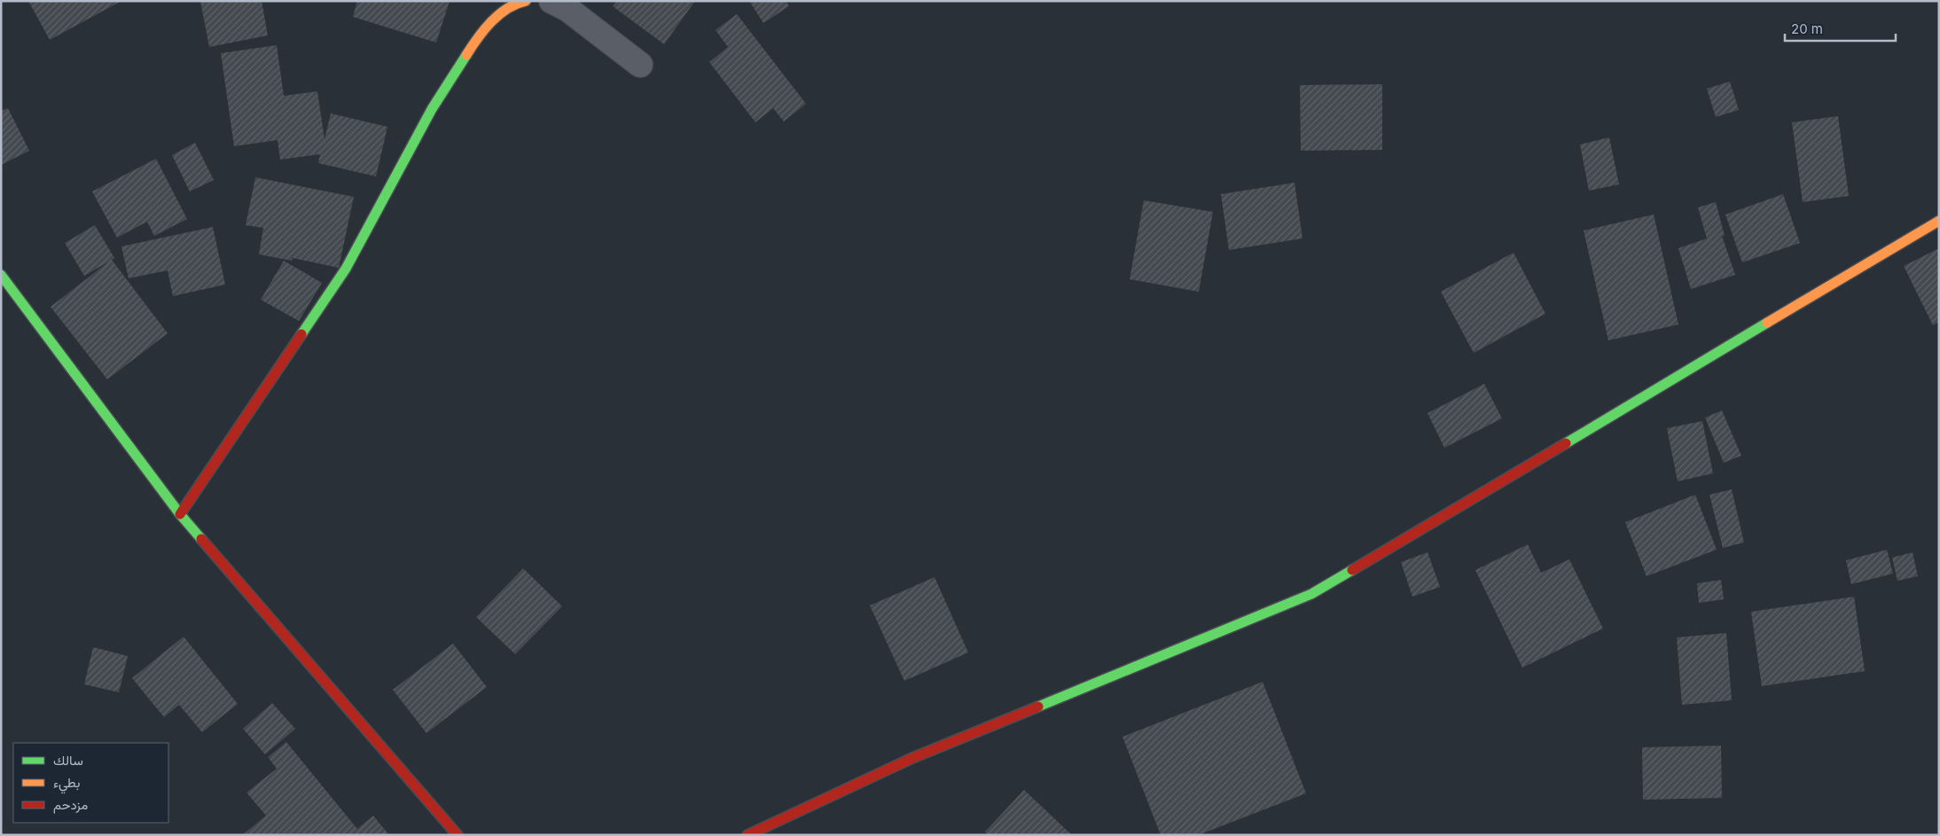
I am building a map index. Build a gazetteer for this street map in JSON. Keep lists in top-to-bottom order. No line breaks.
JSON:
{"legend":["سالك","بطيء","مزدحم"],"scale_bar":"20 m"}
